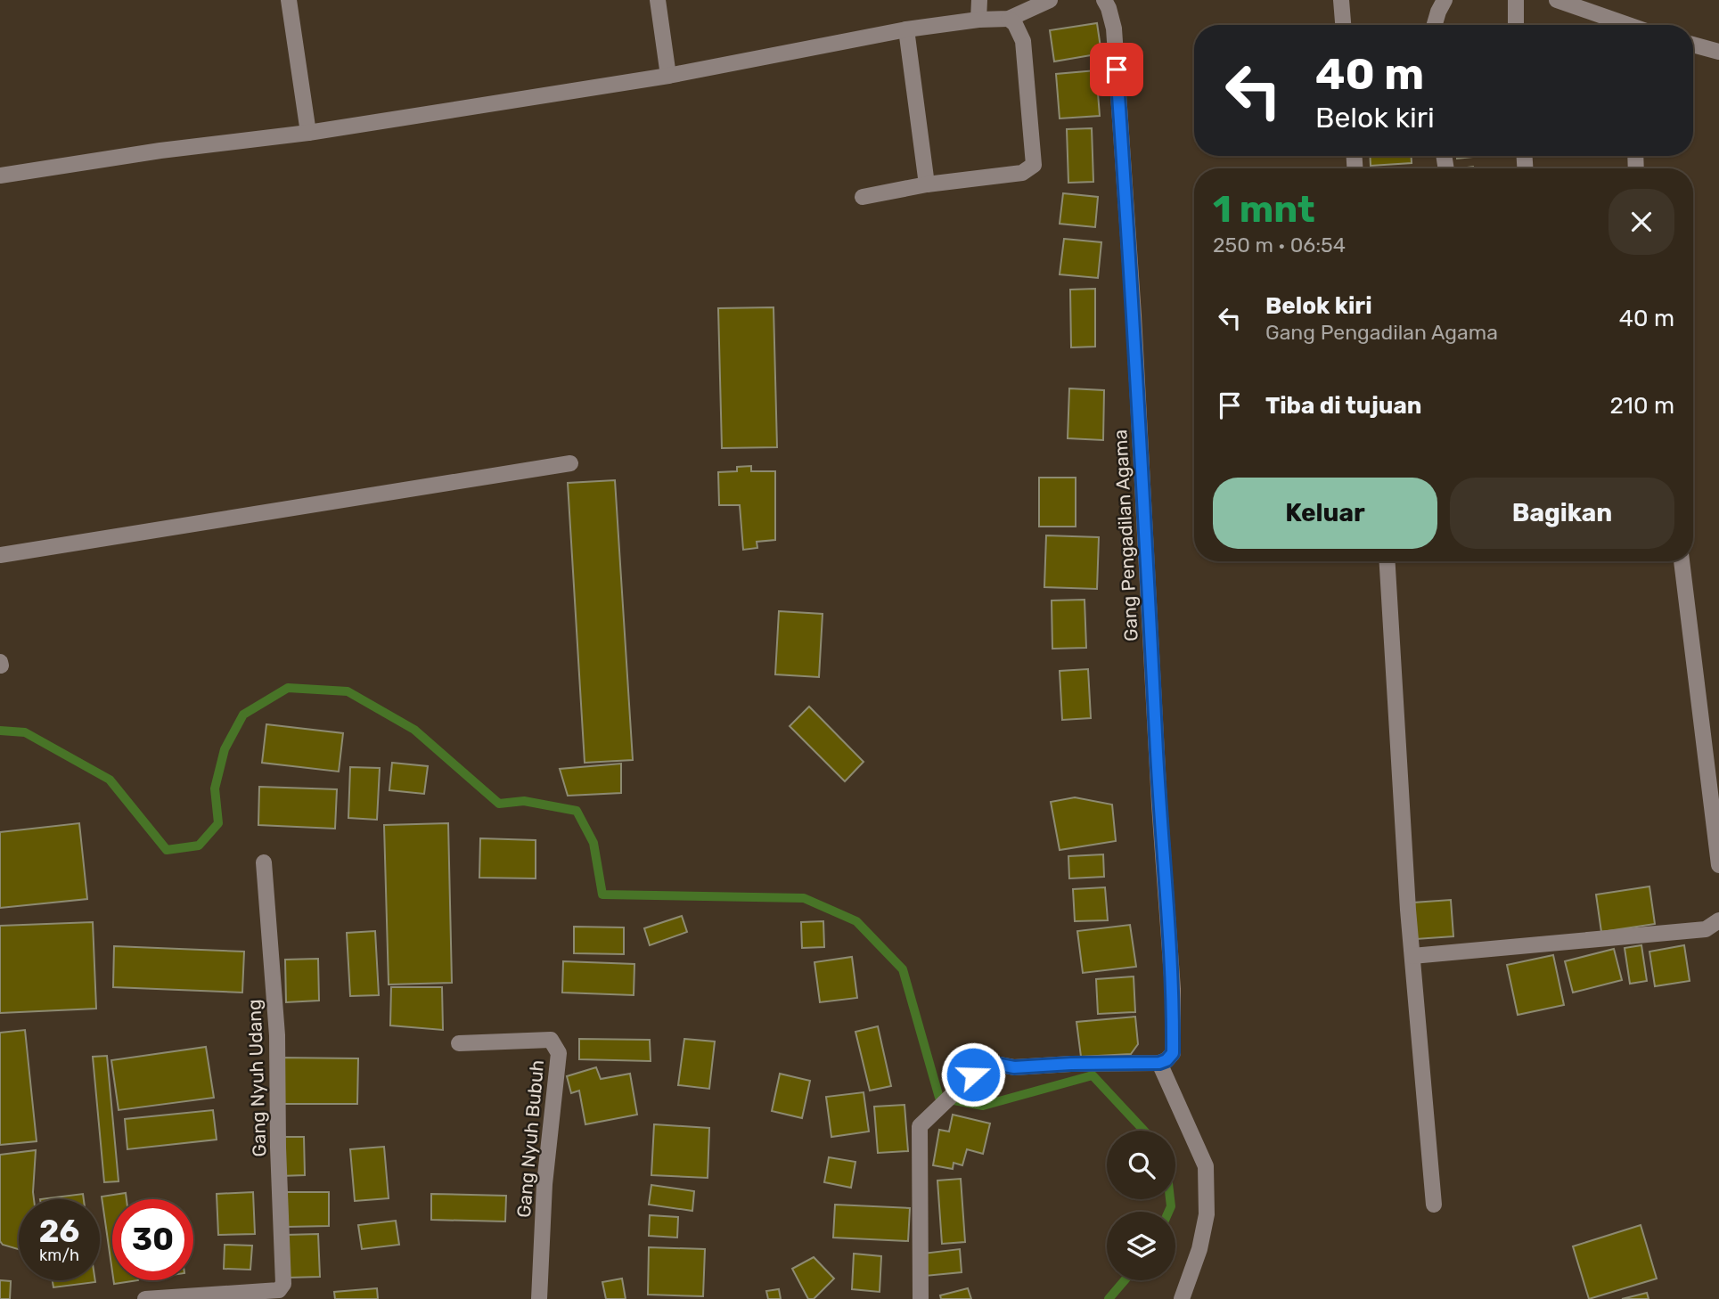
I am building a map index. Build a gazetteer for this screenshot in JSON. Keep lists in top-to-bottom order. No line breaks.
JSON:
{"streets":{"street":["Gang Pengadilan Agama","Gang Nyuh Udang","Gang Nyuh Bubuh"]},"page":{"turn":["40 m","Belok kiri"],"heading":["1 mnt","250 m · 06:54"],"list":[{"name":"Belok kiri","note":"Gang Pengadilan Agama","value":"40 m"},{"name":"Tiba di tujuan","value":"210 m"}],"buttons":["Keluar","Bagikan"],"speed":"26 km/h","limit":"30"}}
